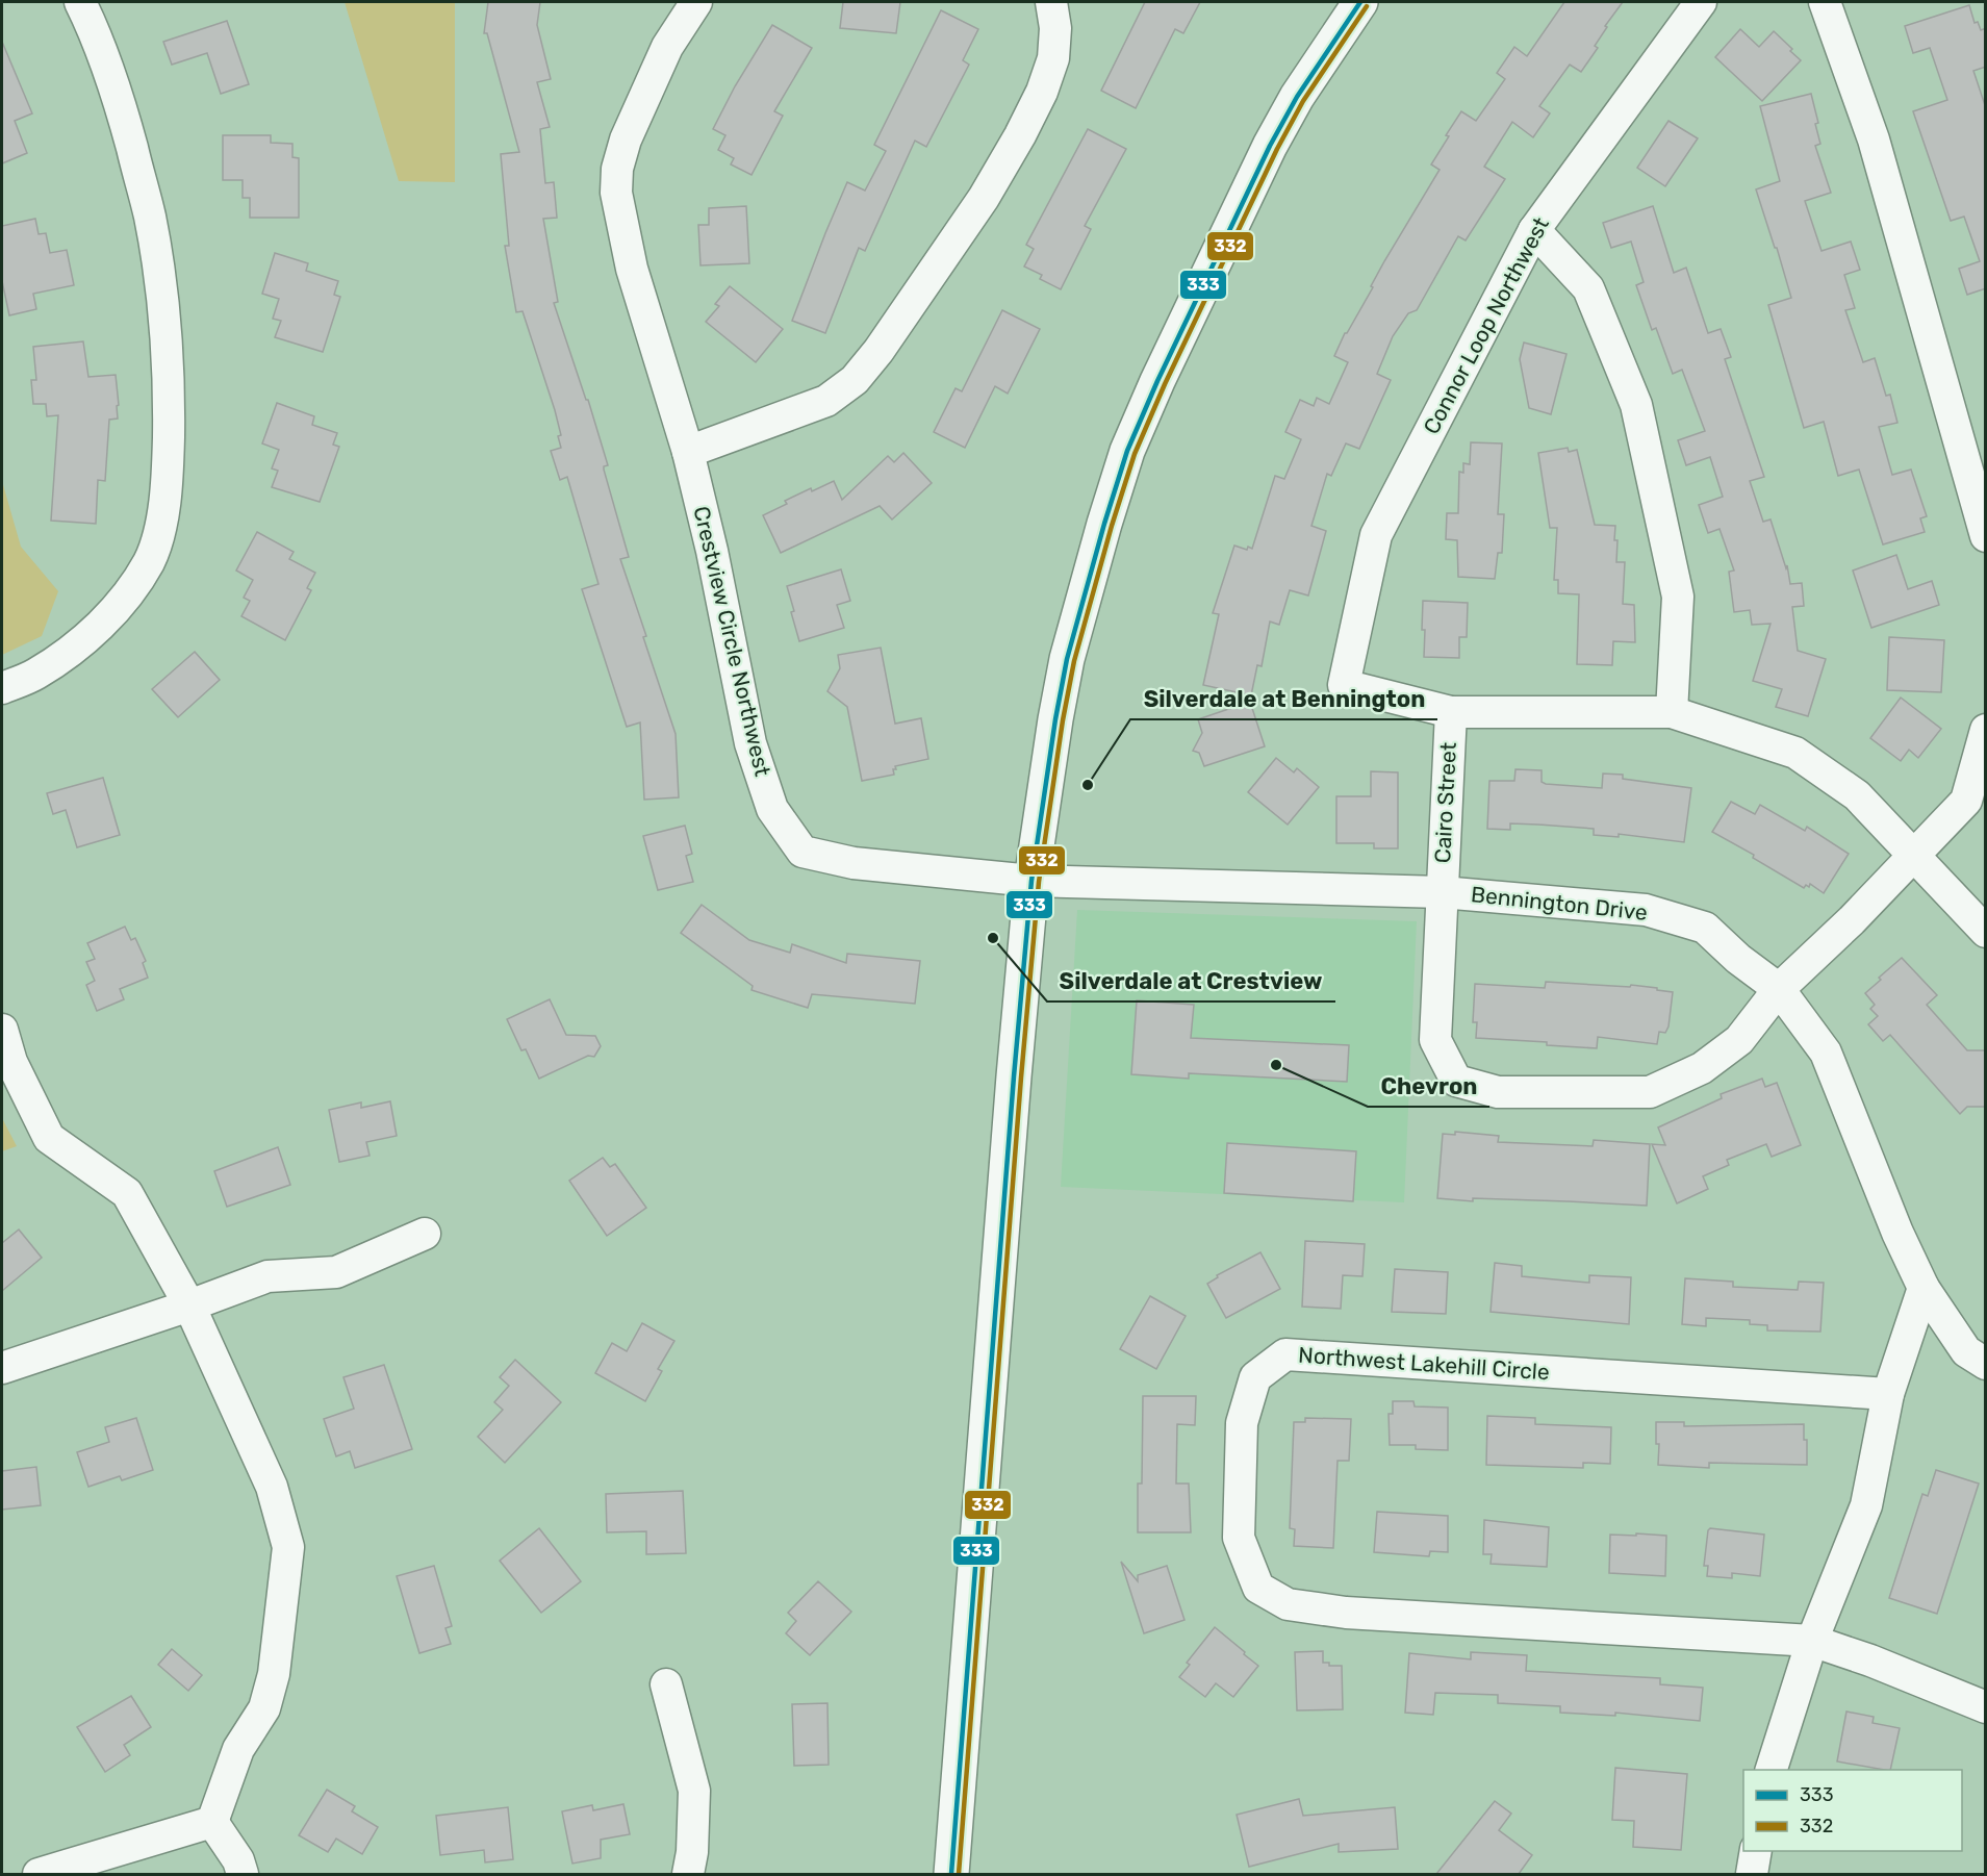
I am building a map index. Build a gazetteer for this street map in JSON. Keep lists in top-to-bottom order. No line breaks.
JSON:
{"streets":{"street":["Connor Loop Northwest","Crestview Circle Northwest","Cairo Street","Bennington Drive","Northwest Lakehill Circle"]},"crossings":[["Connor Loop Northwest","Cairo Street"],["Crestview Circle Northwest","Bennington Drive"],["Cairo Street","Bennington Drive"]],"places":["Silverdale at Bennington","Silverdale at Crestview","Chevron"],"lines":["transit line 333","transit line 332"],"legend":["333","332"]}
